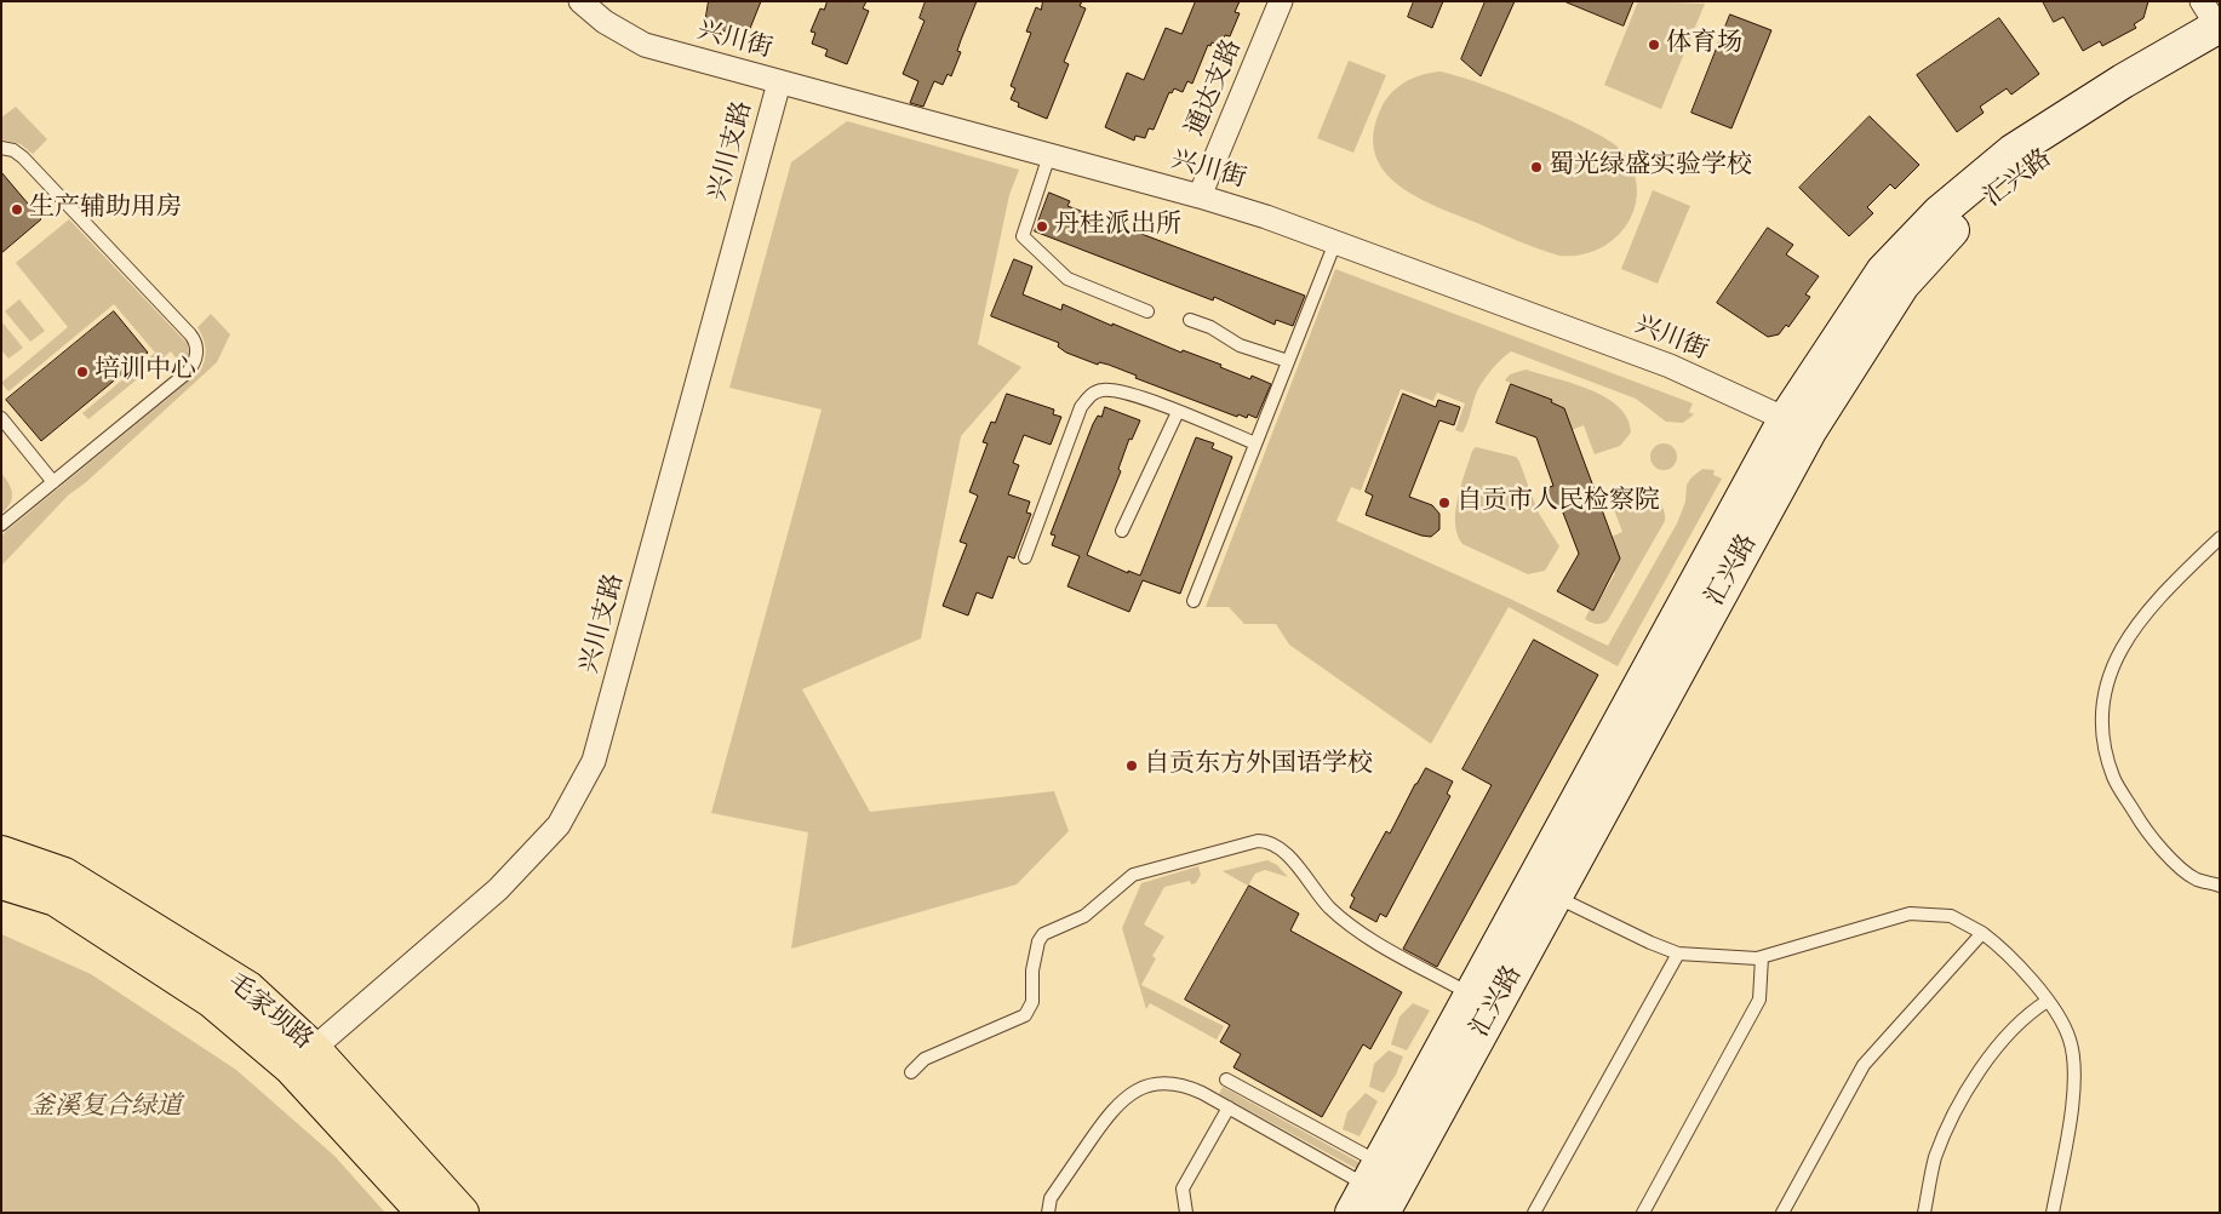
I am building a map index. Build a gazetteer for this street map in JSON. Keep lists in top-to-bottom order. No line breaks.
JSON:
{"streets":{"main road":["汇兴路","毛家坝路"],"street":["兴川街","通达支路","兴川支路"]},"crossings":[["兴川街","通达支路"],["兴川街","兴川支路"],["兴川街","汇兴路"],["兴川支路","毛家坝路"]],"parks":["釜溪复合绿道"],"places":["体育场","蜀光绿盛实验学校","生产辅助用房","丹桂派出所","培训中心","自贡市人民检察院","自贡东方外国语学校"]}
